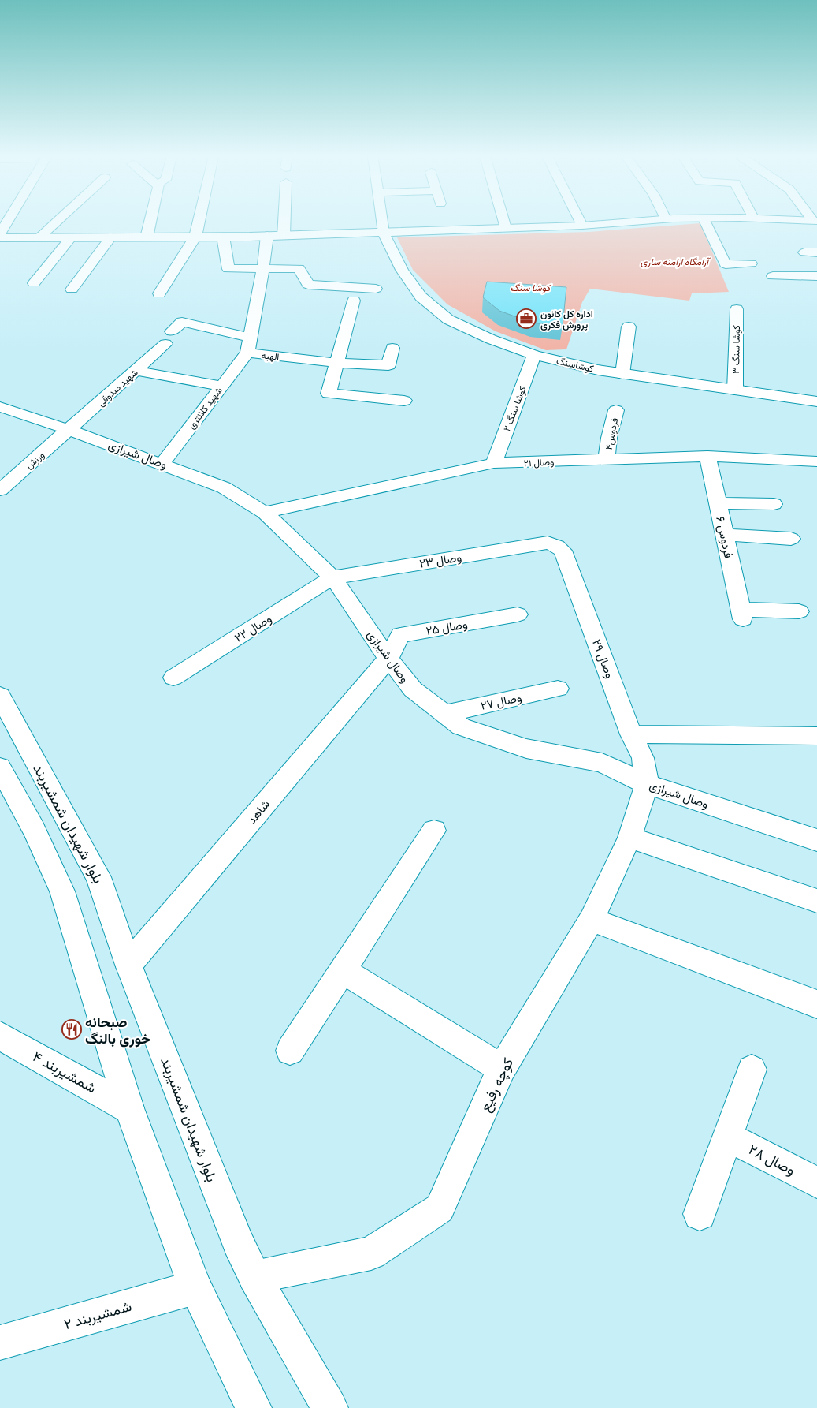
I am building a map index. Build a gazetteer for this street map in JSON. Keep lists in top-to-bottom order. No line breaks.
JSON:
{"streets":{"street":["کوشا سنگ ۳","الهیه","کوشاسنگ","شهید صدوقی","شهید کلانتری","کوشا سنگ ۲","فردوس۴","وصال شیرازی","ورزش","وصال ۲۱","فردوس ۶","وصال ۲۳","وصال ۲۵","وصال ۲۲","وصال ۲۹","وصال ۲۷","شاهد","بلوار شهیدان شمشیربند","شمشیربند ۴","کوچه رفیع","وصال ۲۸","شمشیربند ۲"]},"crossings":[["کوشا سنگ ۳","کوشاسنگ"],["الهیه","شهید صدوقی"],["الهیه","شهید کلانتری"],["کوشاسنگ","کوشا سنگ ۲"],["شهید صدوقی","شهید کلانتری"],["شهید صدوقی","وصال شیرازی"],["شهید صدوقی","ورزش"],["شهید کلانتری","وصال شیرازی"],["کوشا سنگ ۲","وصال ۲۱"],["فردوس۴","وصال ۲۱"],["وصال شیرازی","ورزش"],["وصال شیرازی","وصال ۲۱"],["وصال شیرازی","وصال ۲۳"],["وصال شیرازی","وصال ۲۵"],["وصال شیرازی","وصال ۲۲"],["وصال شیرازی","وصال ۲۹"],["وصال شیرازی","وصال ۲۷"],["وصال شیرازی","شاهد"],["وصال شیرازی","کوچه رفیع"],["وصال ۲۱","فردوس ۶"],["وصال ۲۳","وصال ۲۲"],["وصال ۲۳","وصال ۲۹"],["وصال ۲۵","شاهد"],["وصال ۲۹","کوچه رفیع"],["شاهد","بلوار شهیدان شمشیربند"],["بلوار شهیدان شمشیربند","کوچه رفیع"]],"parks":["آرامگاه ارامنه ساری","کوشا سنگ"],"places":{"office":["اداره کل کانون پرورش فکری"],"restaurant":["صبحانه خوری بالنگ"]}}
